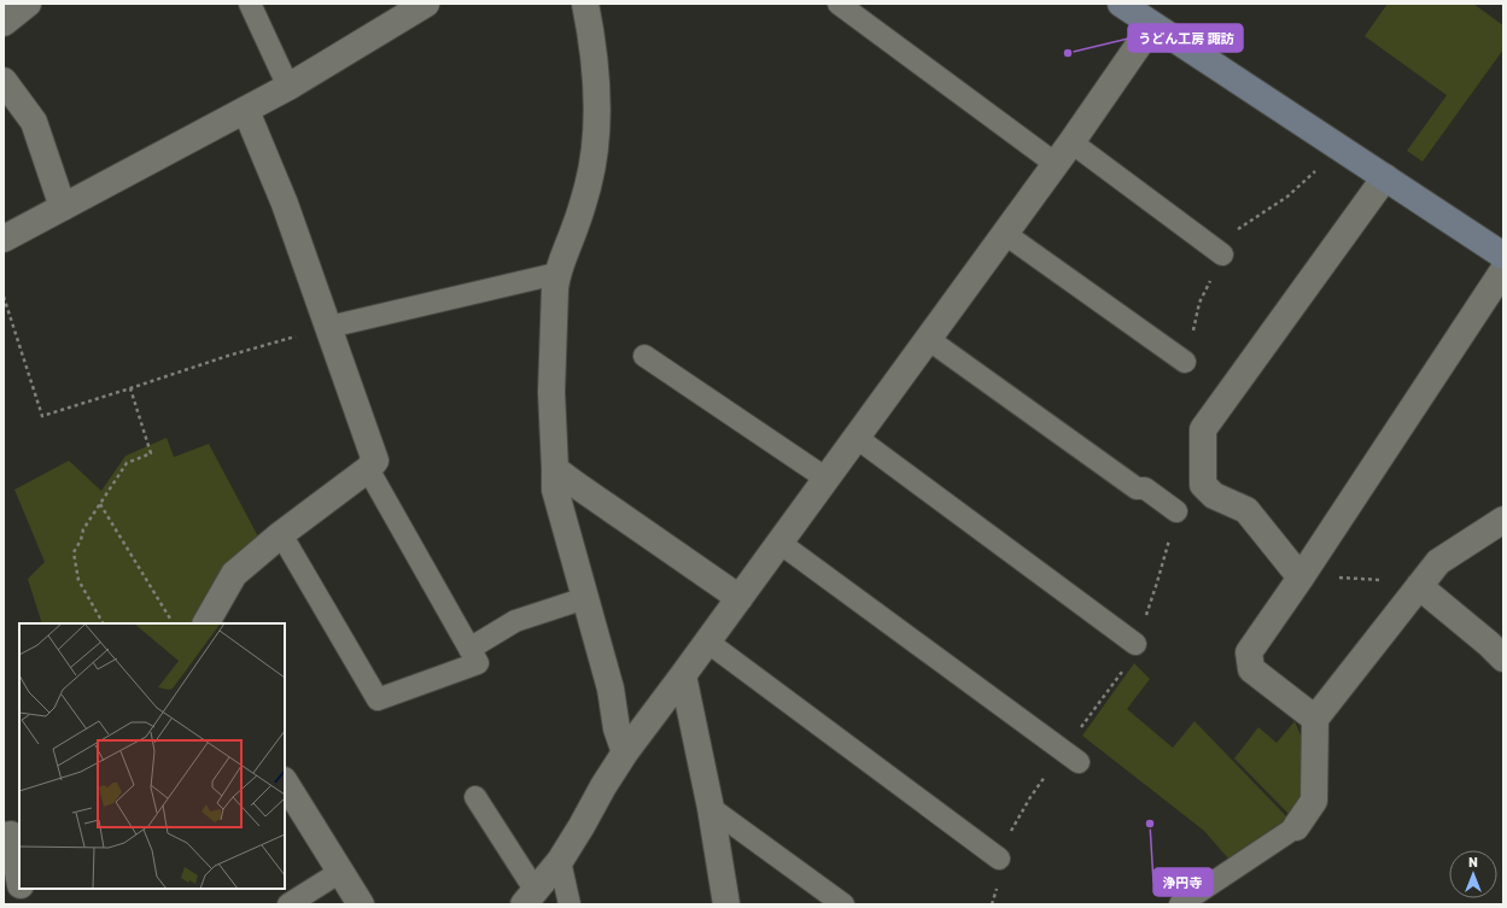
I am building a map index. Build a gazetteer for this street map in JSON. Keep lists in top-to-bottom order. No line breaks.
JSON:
{"places":["うどん工房 諏訪","浄円寺"],"north":"top"}
